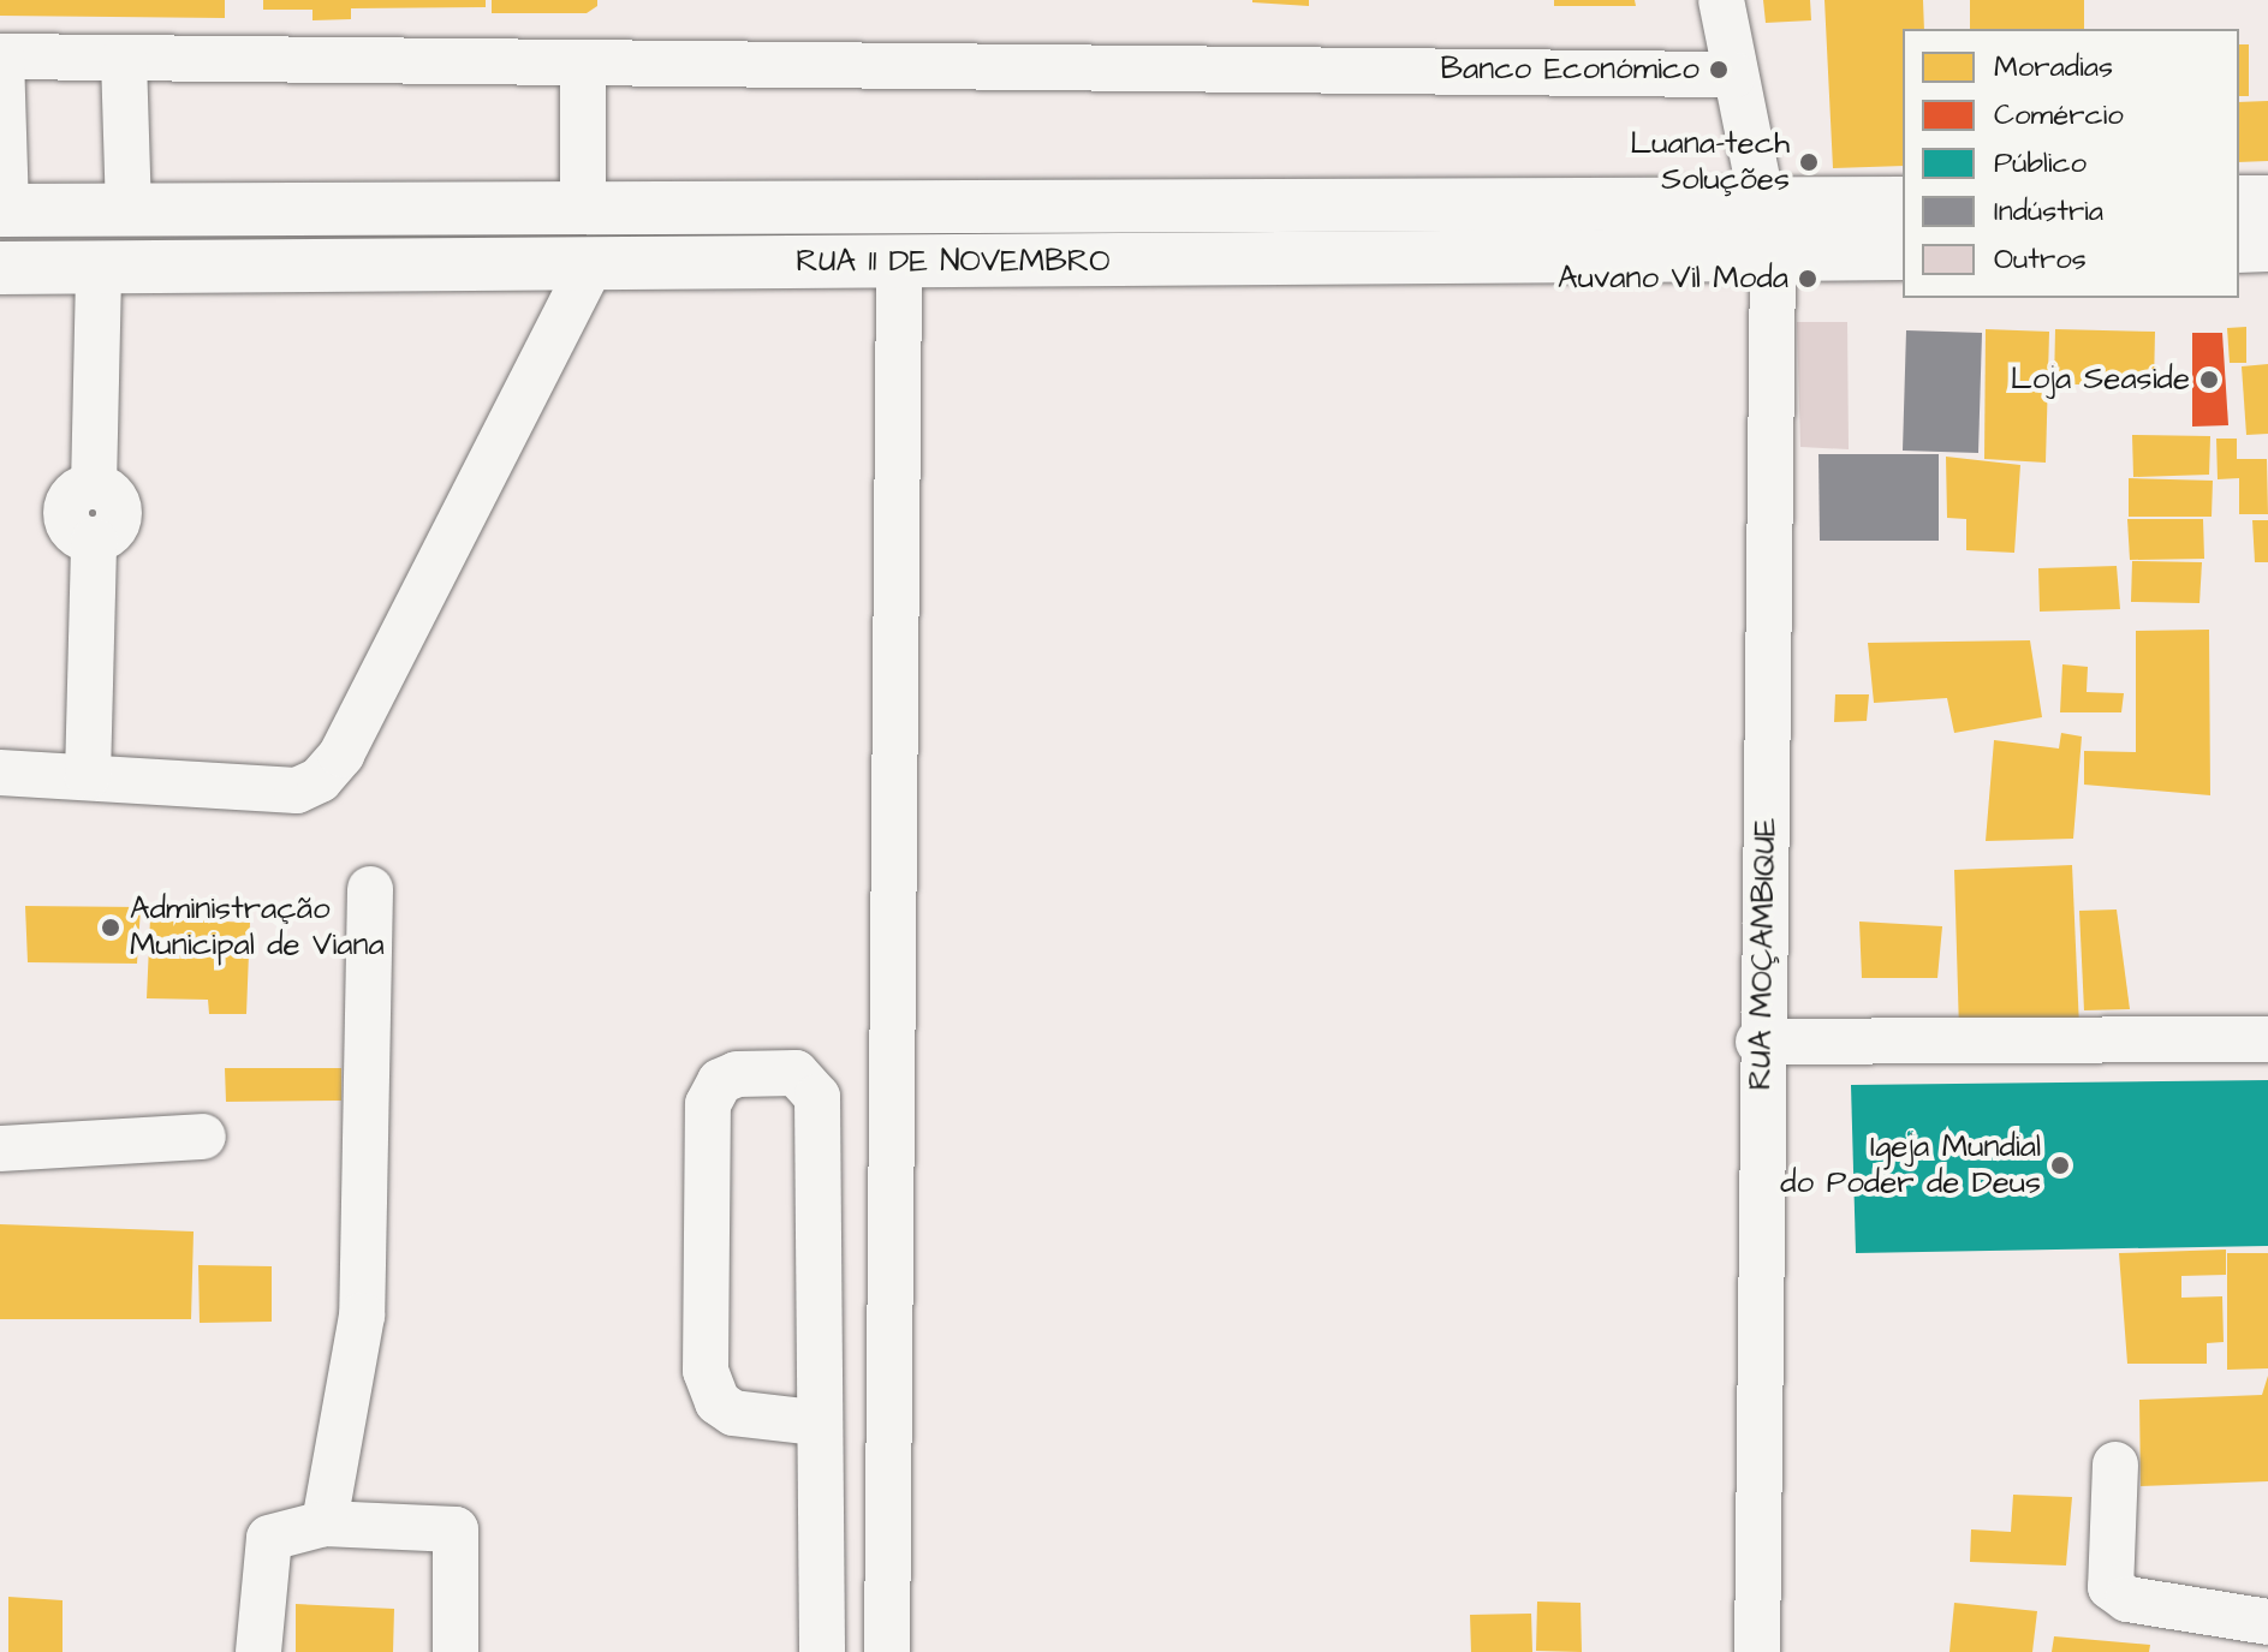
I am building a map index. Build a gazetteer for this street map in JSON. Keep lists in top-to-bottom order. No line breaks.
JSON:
{"streets":{"main road":["RUA 11 DE NOVEMBRO"],"street":["RUA MOÇAMBIQUE"]},"crossings":[["RUA 11 DE NOVEMBRO","RUA MOÇAMBIQUE"]],"places":["Banco Económico","Luana-tech Soluções","Auvano Vil Moda","Loja Seaside","Administração Municipal de Viana","Igeja Mundial do Poder de Deus"],"legend":["Moradias","Comércio","Público","Indústria","Outros"]}
